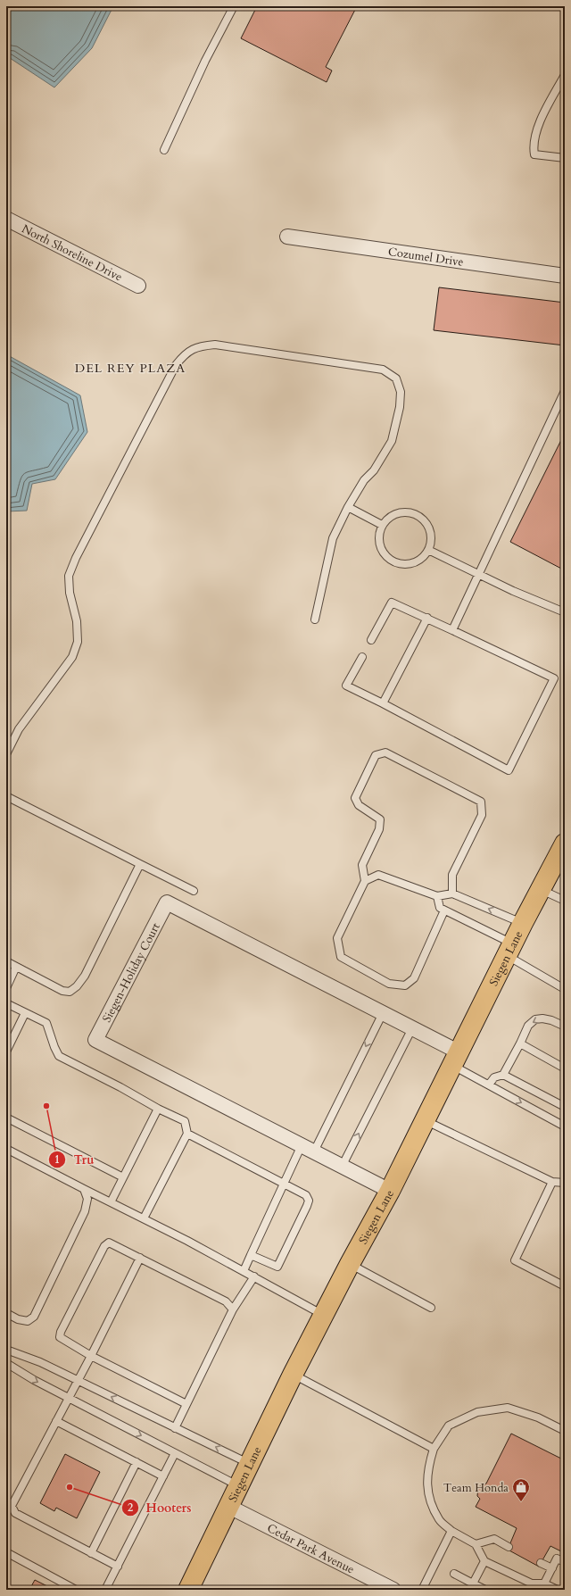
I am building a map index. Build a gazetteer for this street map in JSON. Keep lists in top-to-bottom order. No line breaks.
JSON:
{"streets":{"main road":["Siegen Lane"],"street":["North Shoreline Drive","Cozumel Drive","Siegen-Holiday Court","Cedar Park Avenue"]},"crossings":[["Siegen Lane","Siegen-Holiday Court"],["Siegen Lane","Cedar Park Avenue"]],"districts":["DEL REY PLAZA"],"places":{"other":["Tru","Hooters"],"shop":["Team Honda"]}}
